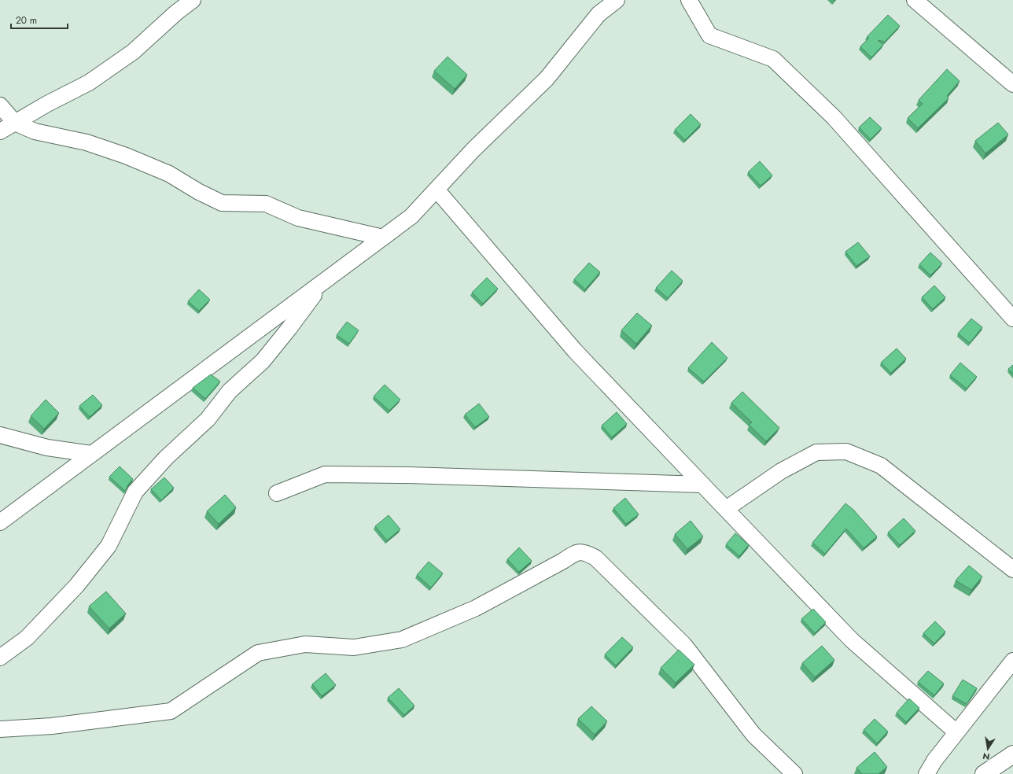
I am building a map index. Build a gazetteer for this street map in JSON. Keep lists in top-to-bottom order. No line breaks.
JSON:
{"scale_bar":"20 m","north":"bottom"}
